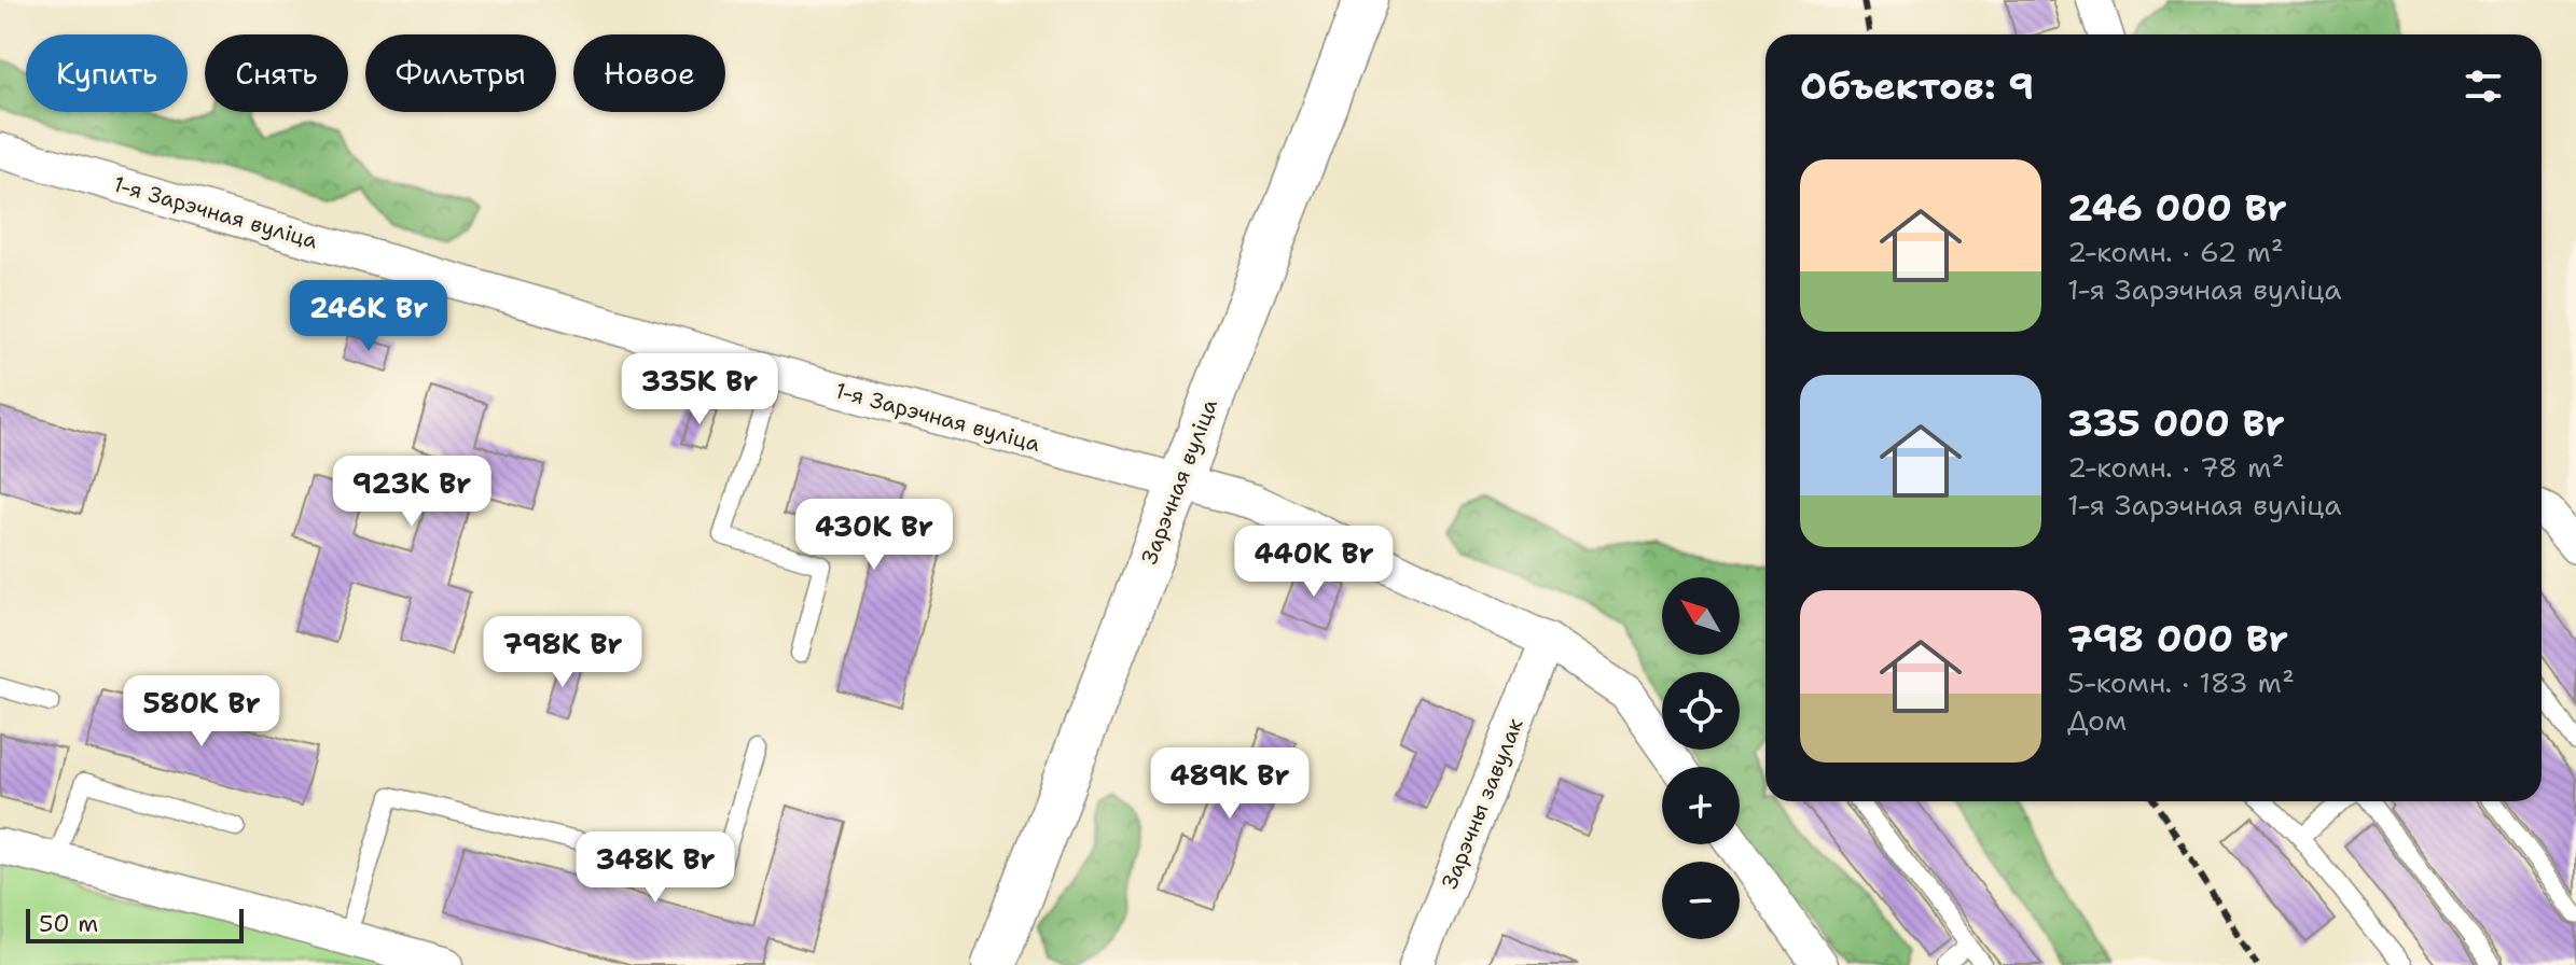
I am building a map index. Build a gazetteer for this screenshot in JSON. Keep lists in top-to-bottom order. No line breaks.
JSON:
{"streets":{"street":["1-я Зарэчная вуліца","Зарэчная вуліца","Зарэчны завулак"]},"crossings":[["1-я Зарэчная вуліца","Зарэчная вуліца"],["1-я Зарэчная вуліца","Зарэчны завулак"]],"scale_bar":"50 m","north":"top left","page":{"chip":["Купить","Снять","Фильтры","Новое"],"heading":"Объектов: 9","list":[{"name":"246 000 Br","note":"2-комн. · 62 m² · 1-я Зарэчная вуліца"},{"name":"335 000 Br","note":"2-комн. · 78 m² · 1-я Зарэчная вуліца"},{"name":"798 000 Br","note":"5-комн. · 183 m² · Дом"}],"price":["246K Br","335K Br","923K Br","430K Br","440K Br","798K Br","580K Br","489K Br","348K Br"],"map_buttons":["+","−"],"scale":"50 m"}}
